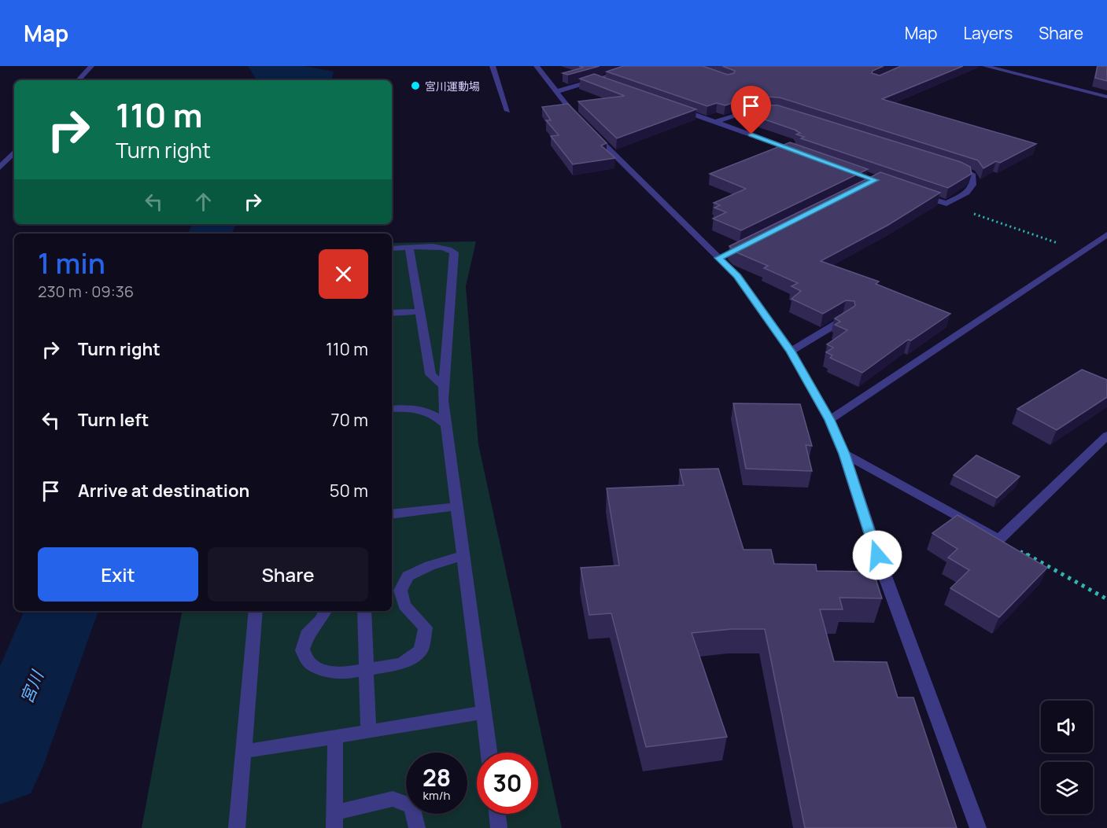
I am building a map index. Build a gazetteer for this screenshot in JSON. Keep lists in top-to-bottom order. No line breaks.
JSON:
{"water":["宮川"],"places":["宮川運動場"],"page":{"header":"Map","nav":["Map","Layers","Share"],"turn":["110 m","Turn right"],"heading":["1 min","230 m · 09:36"],"list":[{"name":"Turn right","value":"110 m"},{"name":"Turn left","value":"70 m"},{"name":"Arrive at destination","value":"50 m"}],"buttons":["Exit","Share"],"speed":"28 km/h","limit":"30"}}
